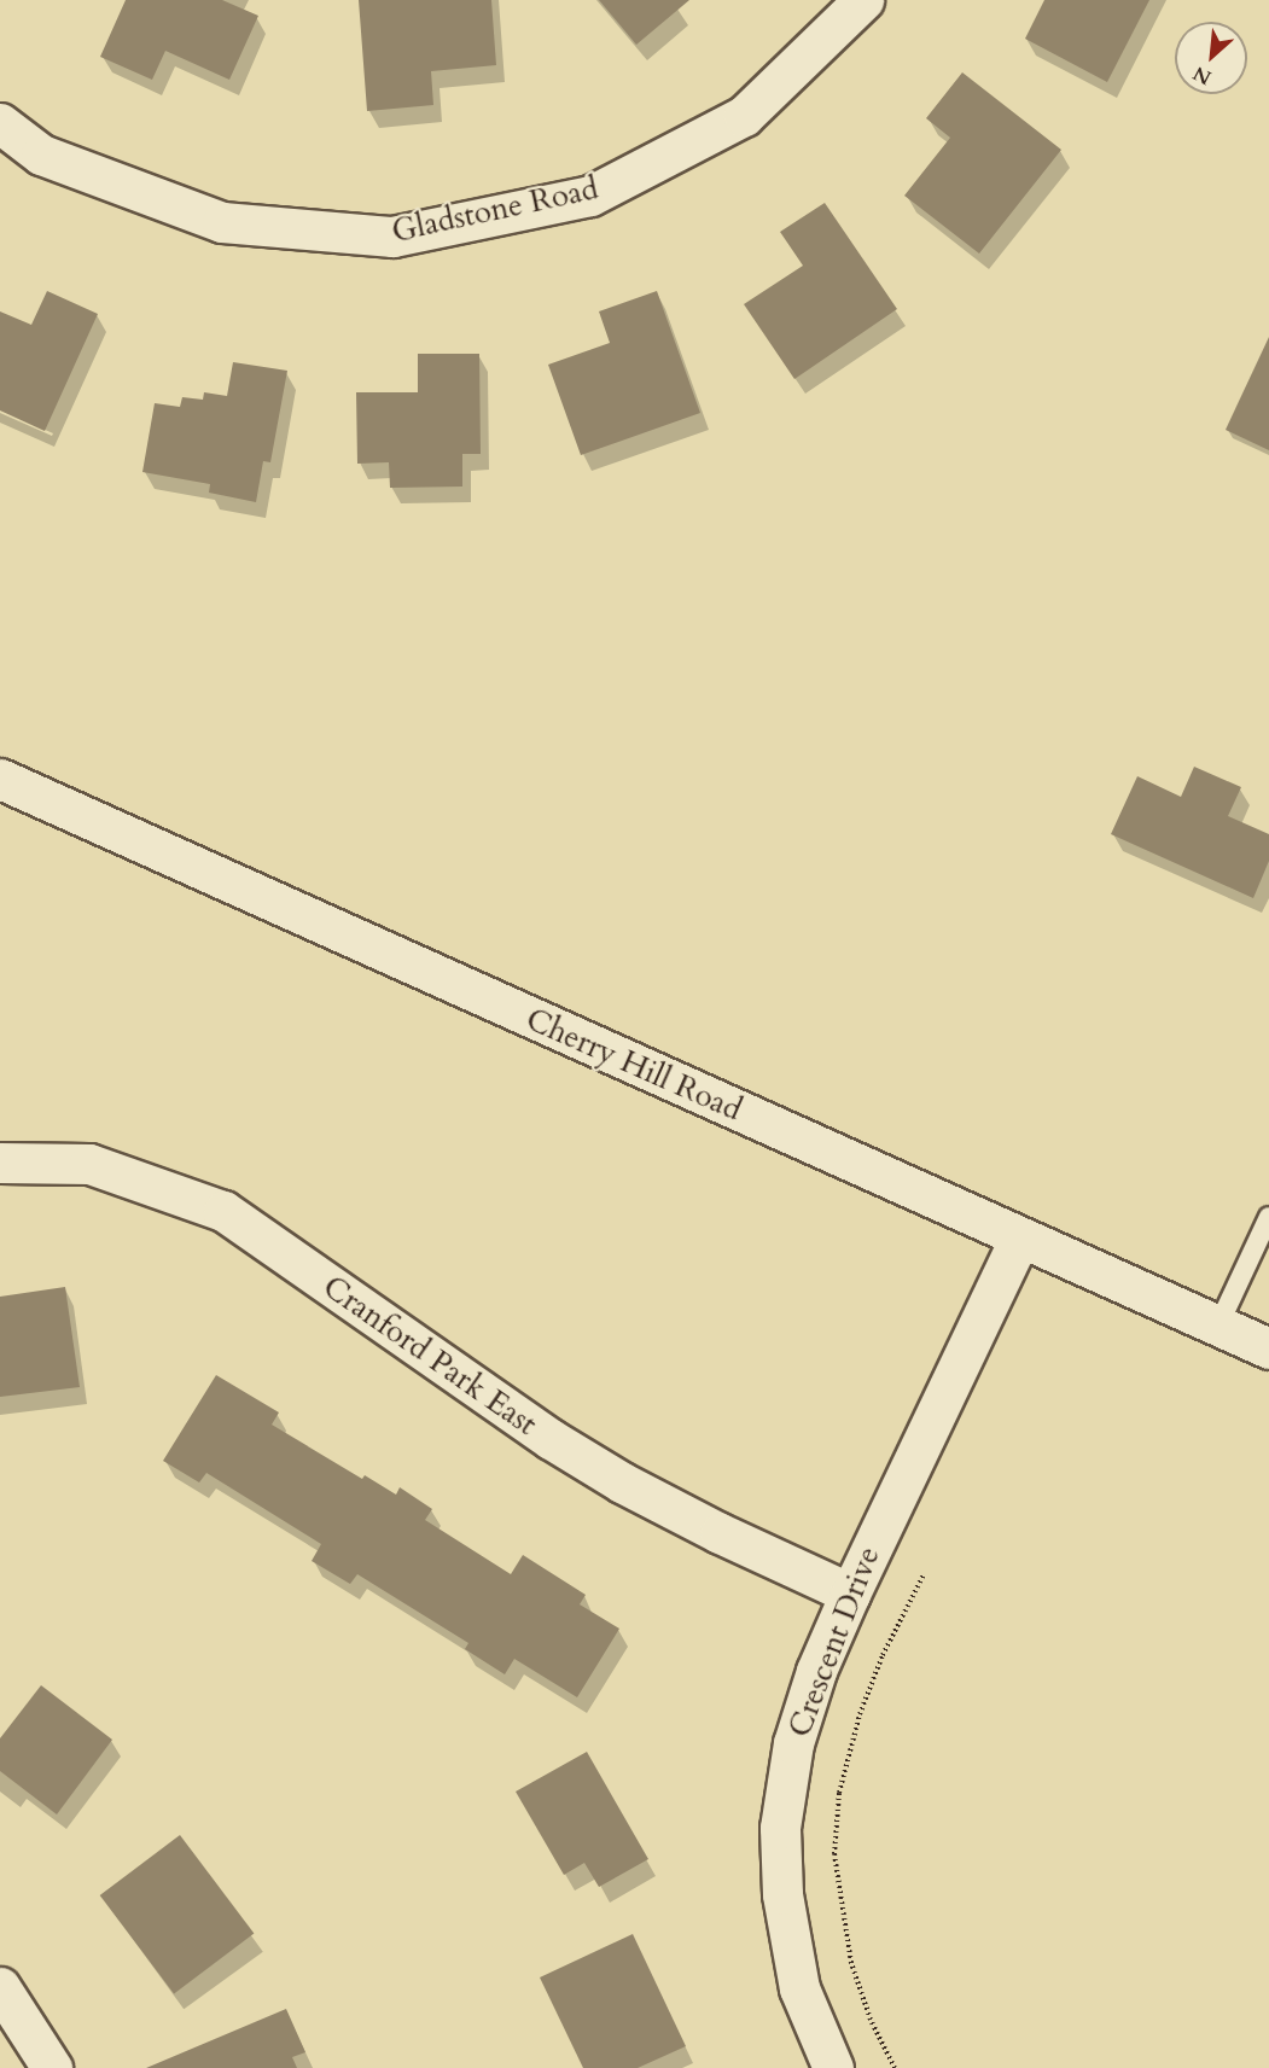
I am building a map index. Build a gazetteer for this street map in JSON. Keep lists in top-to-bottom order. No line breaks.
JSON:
{"streets":{"street":["Gladstone Road","Cherry Hill Road","Cranford Park East","Crescent Drive"]},"crossings":[["Cherry Hill Road","Crescent Drive"],["Cranford Park East","Crescent Drive"]],"north":"bottom left"}
